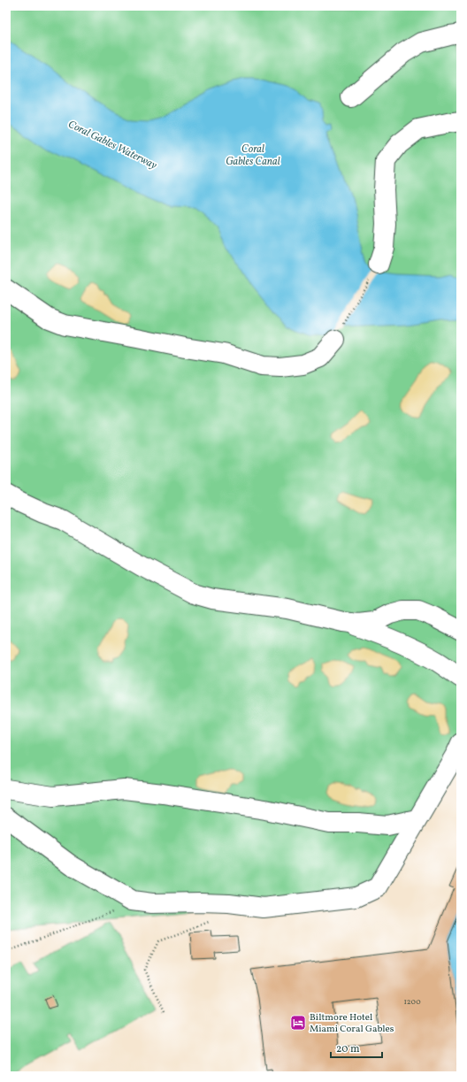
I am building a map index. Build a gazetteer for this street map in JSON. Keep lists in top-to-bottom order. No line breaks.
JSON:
{"water":["Coral Gables Waterway","Coral Gables Canal"],"places":{"hotel":["Biltmore Hotel Miami Coral Gables"]},"house_numbers":["1200"],"scale_bar":"20 m"}
